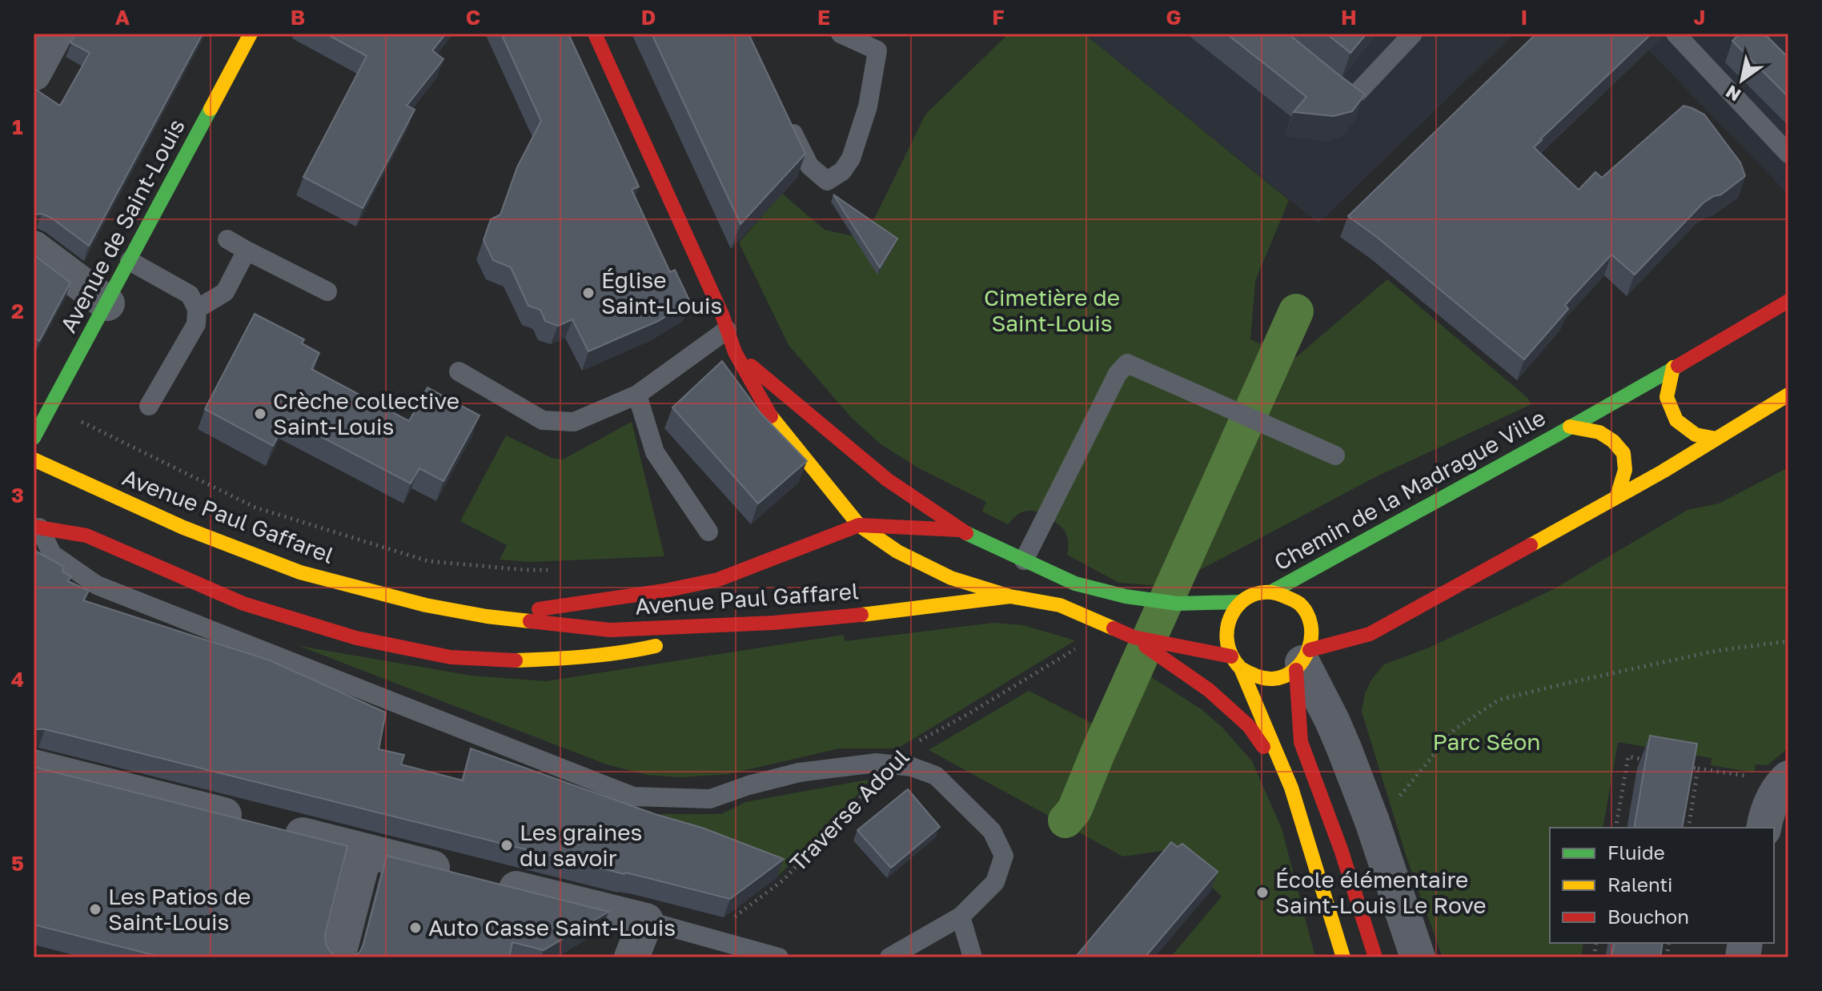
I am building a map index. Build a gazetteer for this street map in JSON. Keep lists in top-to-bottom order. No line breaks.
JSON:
{"streets":{"main road":["Avenue de Saint-Louis","Chemin de la Madrague Ville","Avenue Paul Gaffarel"],"path":["Traverse Adoul"]},"parks":["Cimetière de Saint-Louis","Parc Séon"],"places":["Église Saint-Louis","Crèche collective Saint-Louis","Les graines du savoir","École élémentaire Saint-Louis Le Rove","Les Patios de Saint-Louis","Auto Casse Saint-Louis"],"legend":["Fluide","Ralenti","Bouchon"],"north":"bottom left","grid":{"columns":["A","B","C","D","E","F","G","H","I","J"],"rows":["1","2","3","4","5"]}}
